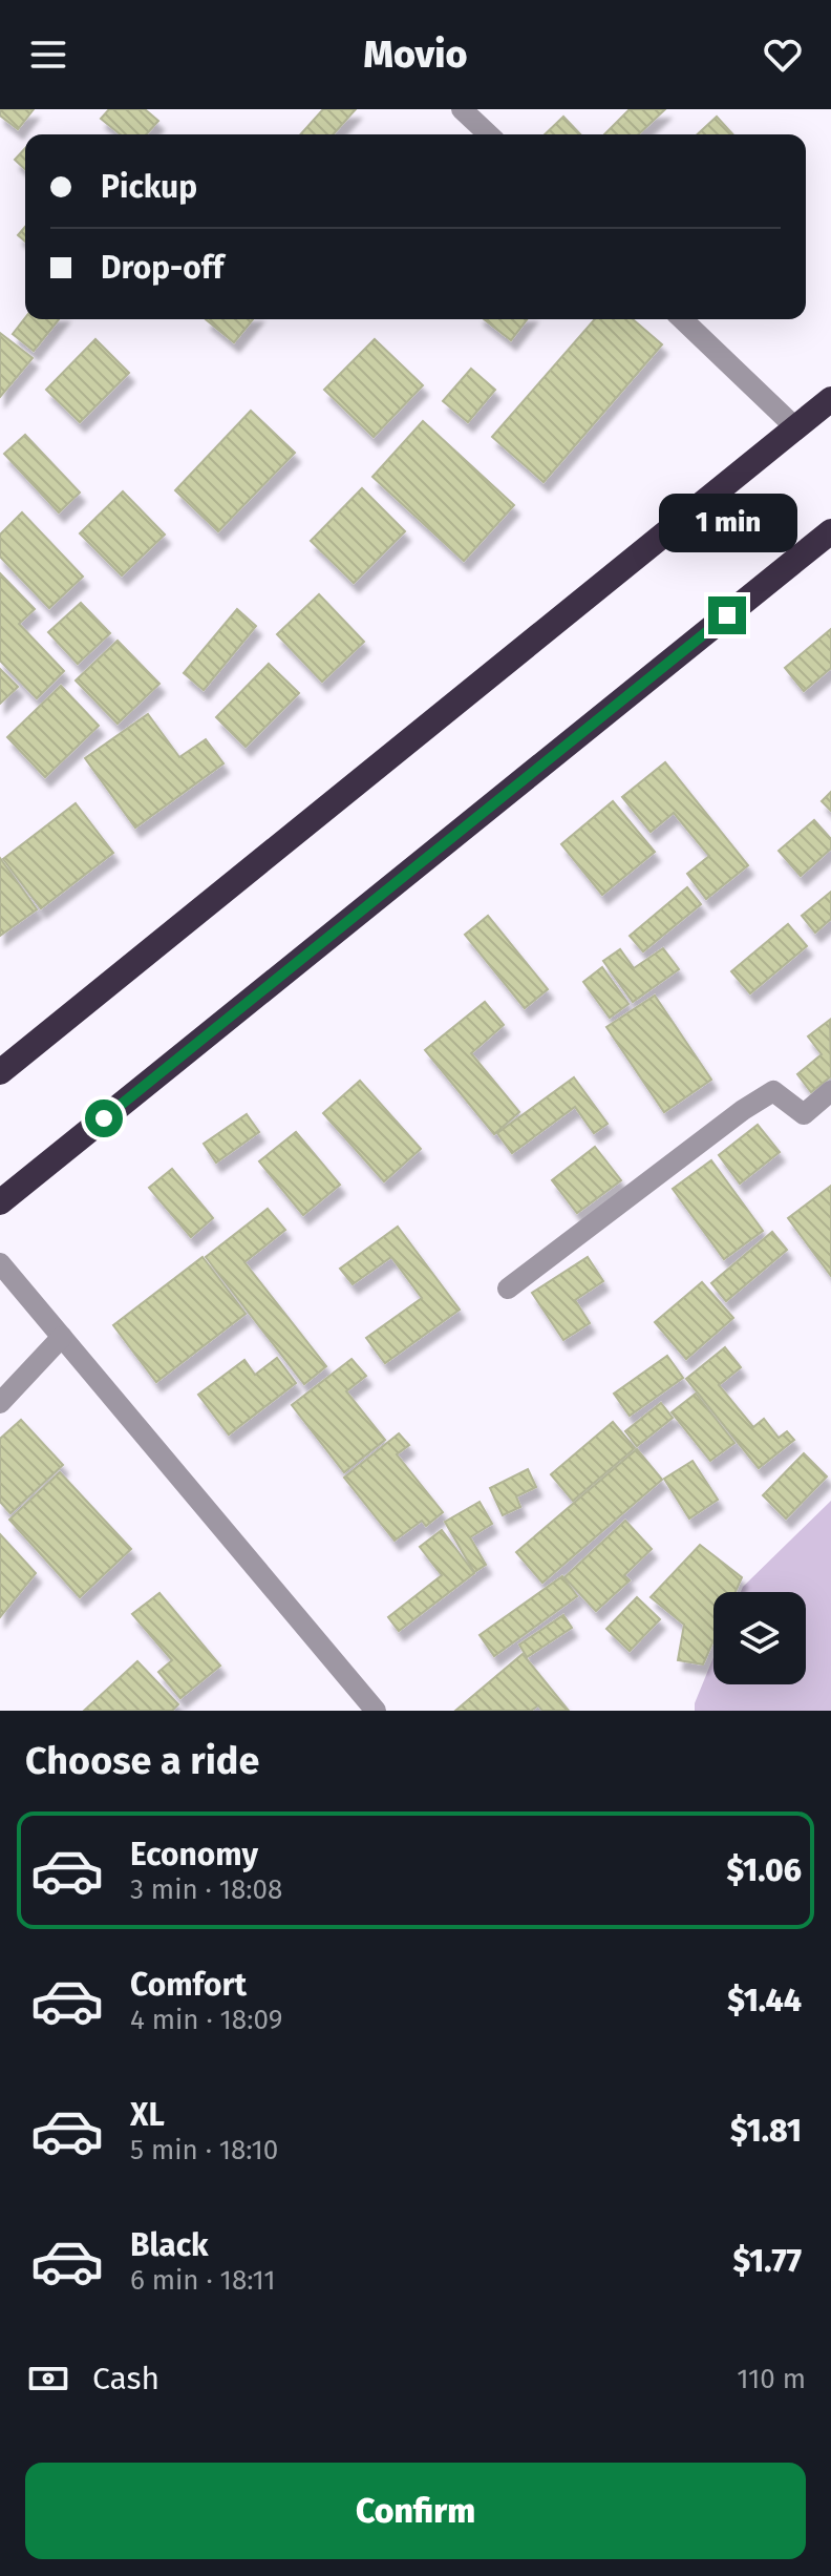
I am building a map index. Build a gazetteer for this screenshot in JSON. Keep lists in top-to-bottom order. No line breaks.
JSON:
{"page":{"header":"Movio","banner":["Pickup","Drop-off"],"bubble":"1 min","heading":"Choose a ride","list":[{"name":"Economy","note":"3 min · 18:08","value":"$1.06"},{"name":"Comfort","note":"4 min · 18:09","value":"$1.44"},{"name":"XL","note":"5 min · 18:10","value":"$1.81"},{"name":"Black","note":"6 min · 18:11","value":"$1.77"}],"pay":["Cash","110 m"],"buttons":"Confirm"}}
